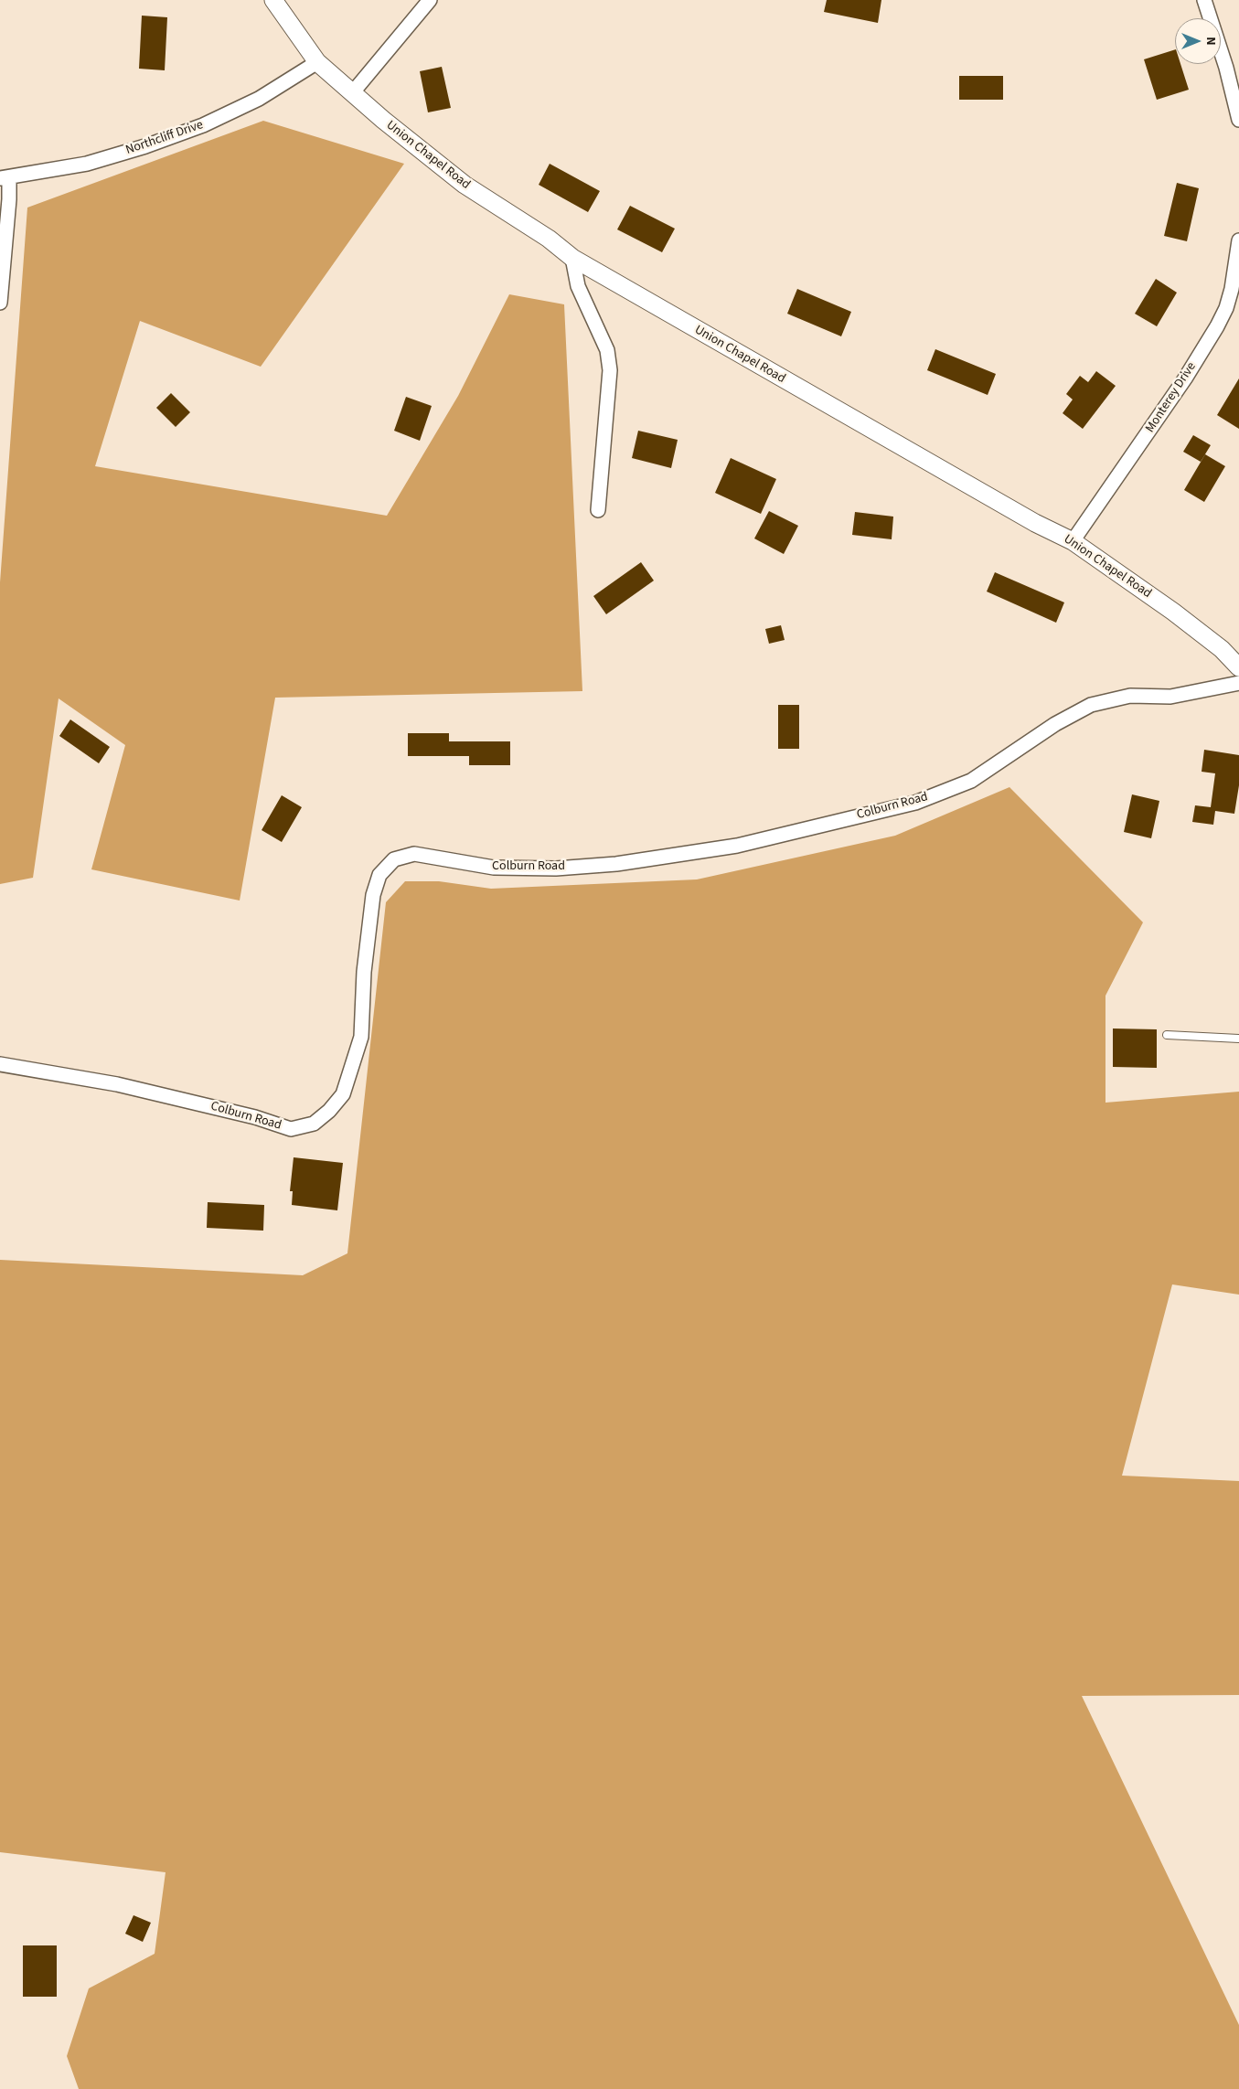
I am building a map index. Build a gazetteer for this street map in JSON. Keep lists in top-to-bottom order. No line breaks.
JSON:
{"streets":{"street":["Northcliff Drive","Union Chapel Road","Monterey Drive","Colburn Road"]},"crossings":[["Northcliff Drive","Union Chapel Road"],["Union Chapel Road","Monterey Drive"]],"north":"right"}
